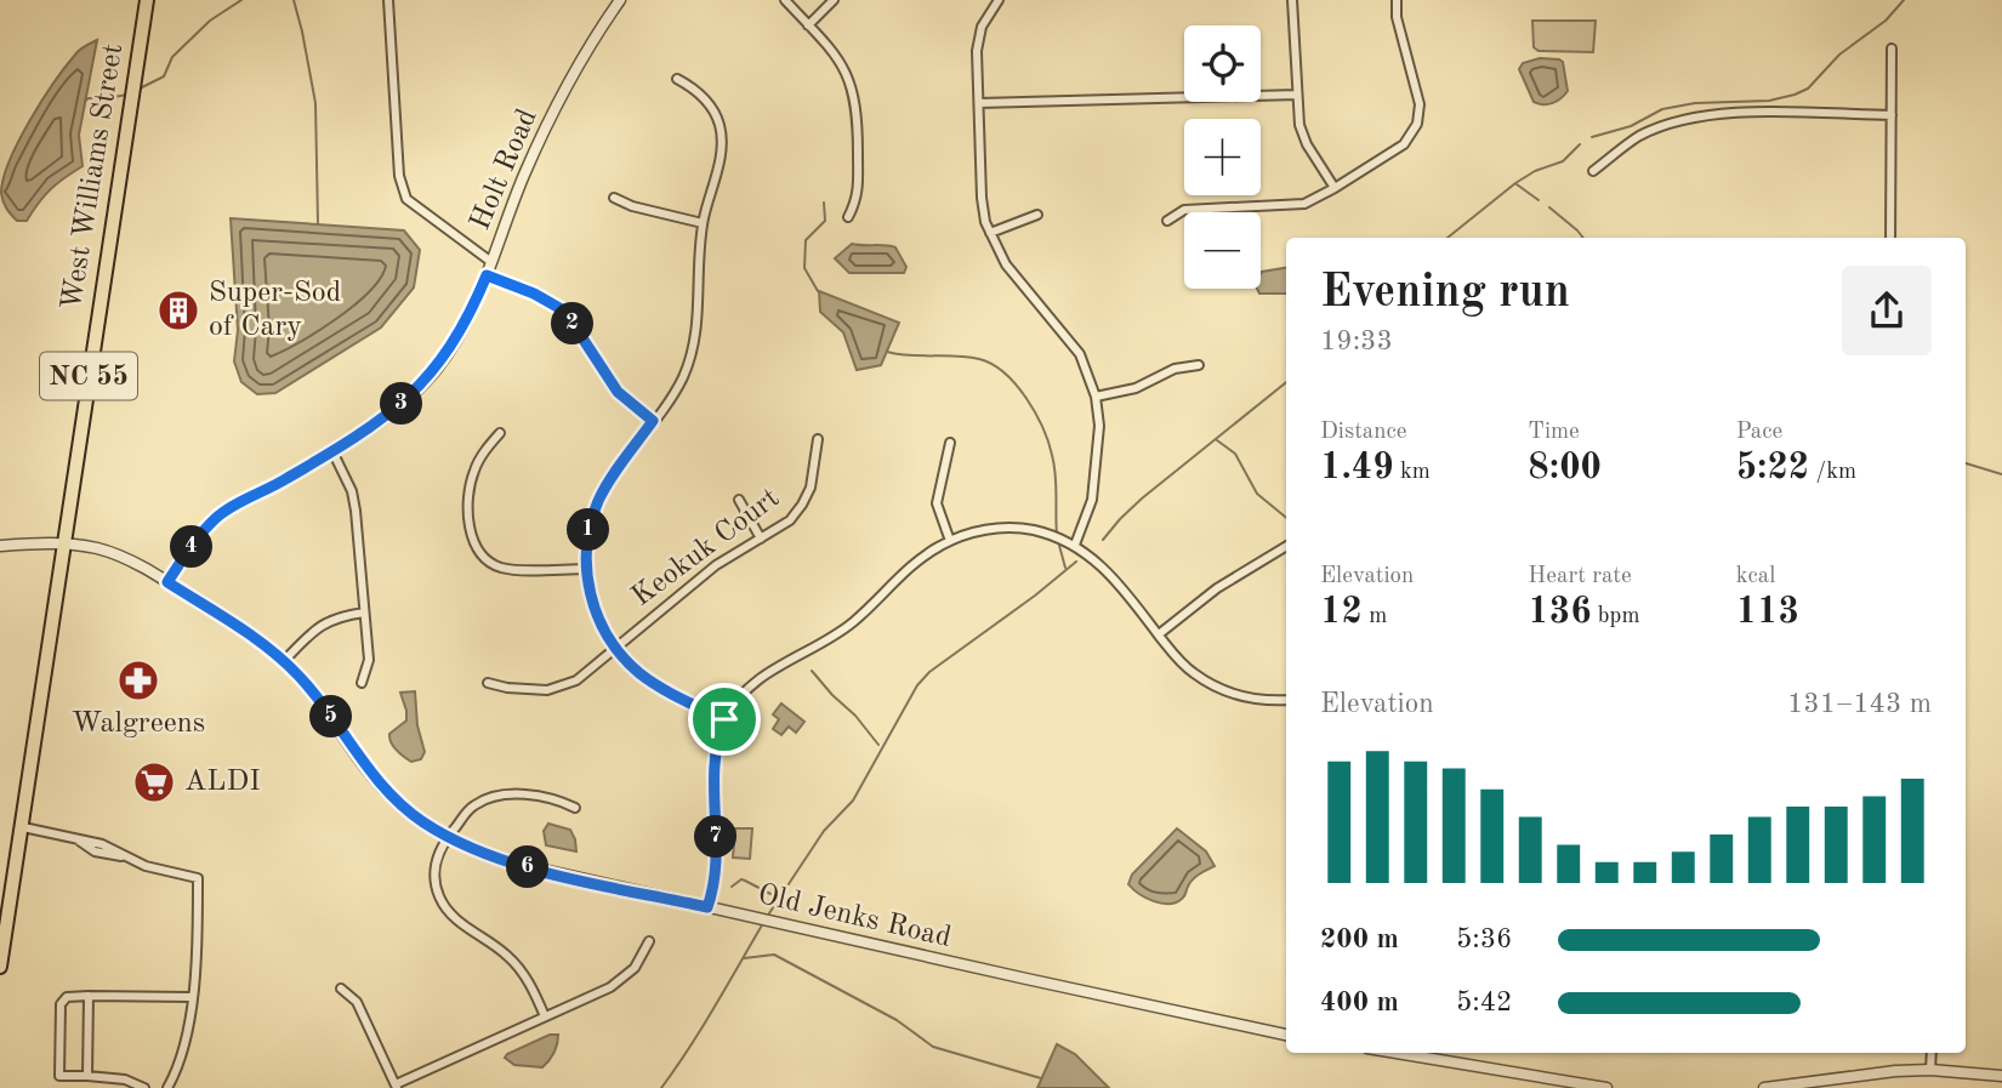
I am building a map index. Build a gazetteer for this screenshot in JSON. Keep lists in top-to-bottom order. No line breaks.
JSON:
{"streets":{"main road":["West Williams Street","NC 55"],"street":["Holt Road","Keokuk Court","Old Jenks Road"]},"crossings":[["Holt Road","Old Jenks Road"],["West Williams Street","Old Jenks Road"]],"places":{"building":["Super-Sod of Cary"],"pharmacy":["Walgreens"],"supermarket":["ALDI"]},"page":{"map_buttons":["+","−"],"heading":["Evening run","19:33"],"pins":["2","3","1","4","5","7","6"],"stats":[["Distance","1.49 km"],["Time","8:00"],["Pace","5:22 /km"],["Elevation","12 m"],["Heart rate","136 bpm"],["kcal","113"]],"chart":["Elevation","131–143 m"],"list":[{"name":"200 m","note":"5:36"},{"name":"400 m","note":"5:42"}]}}
